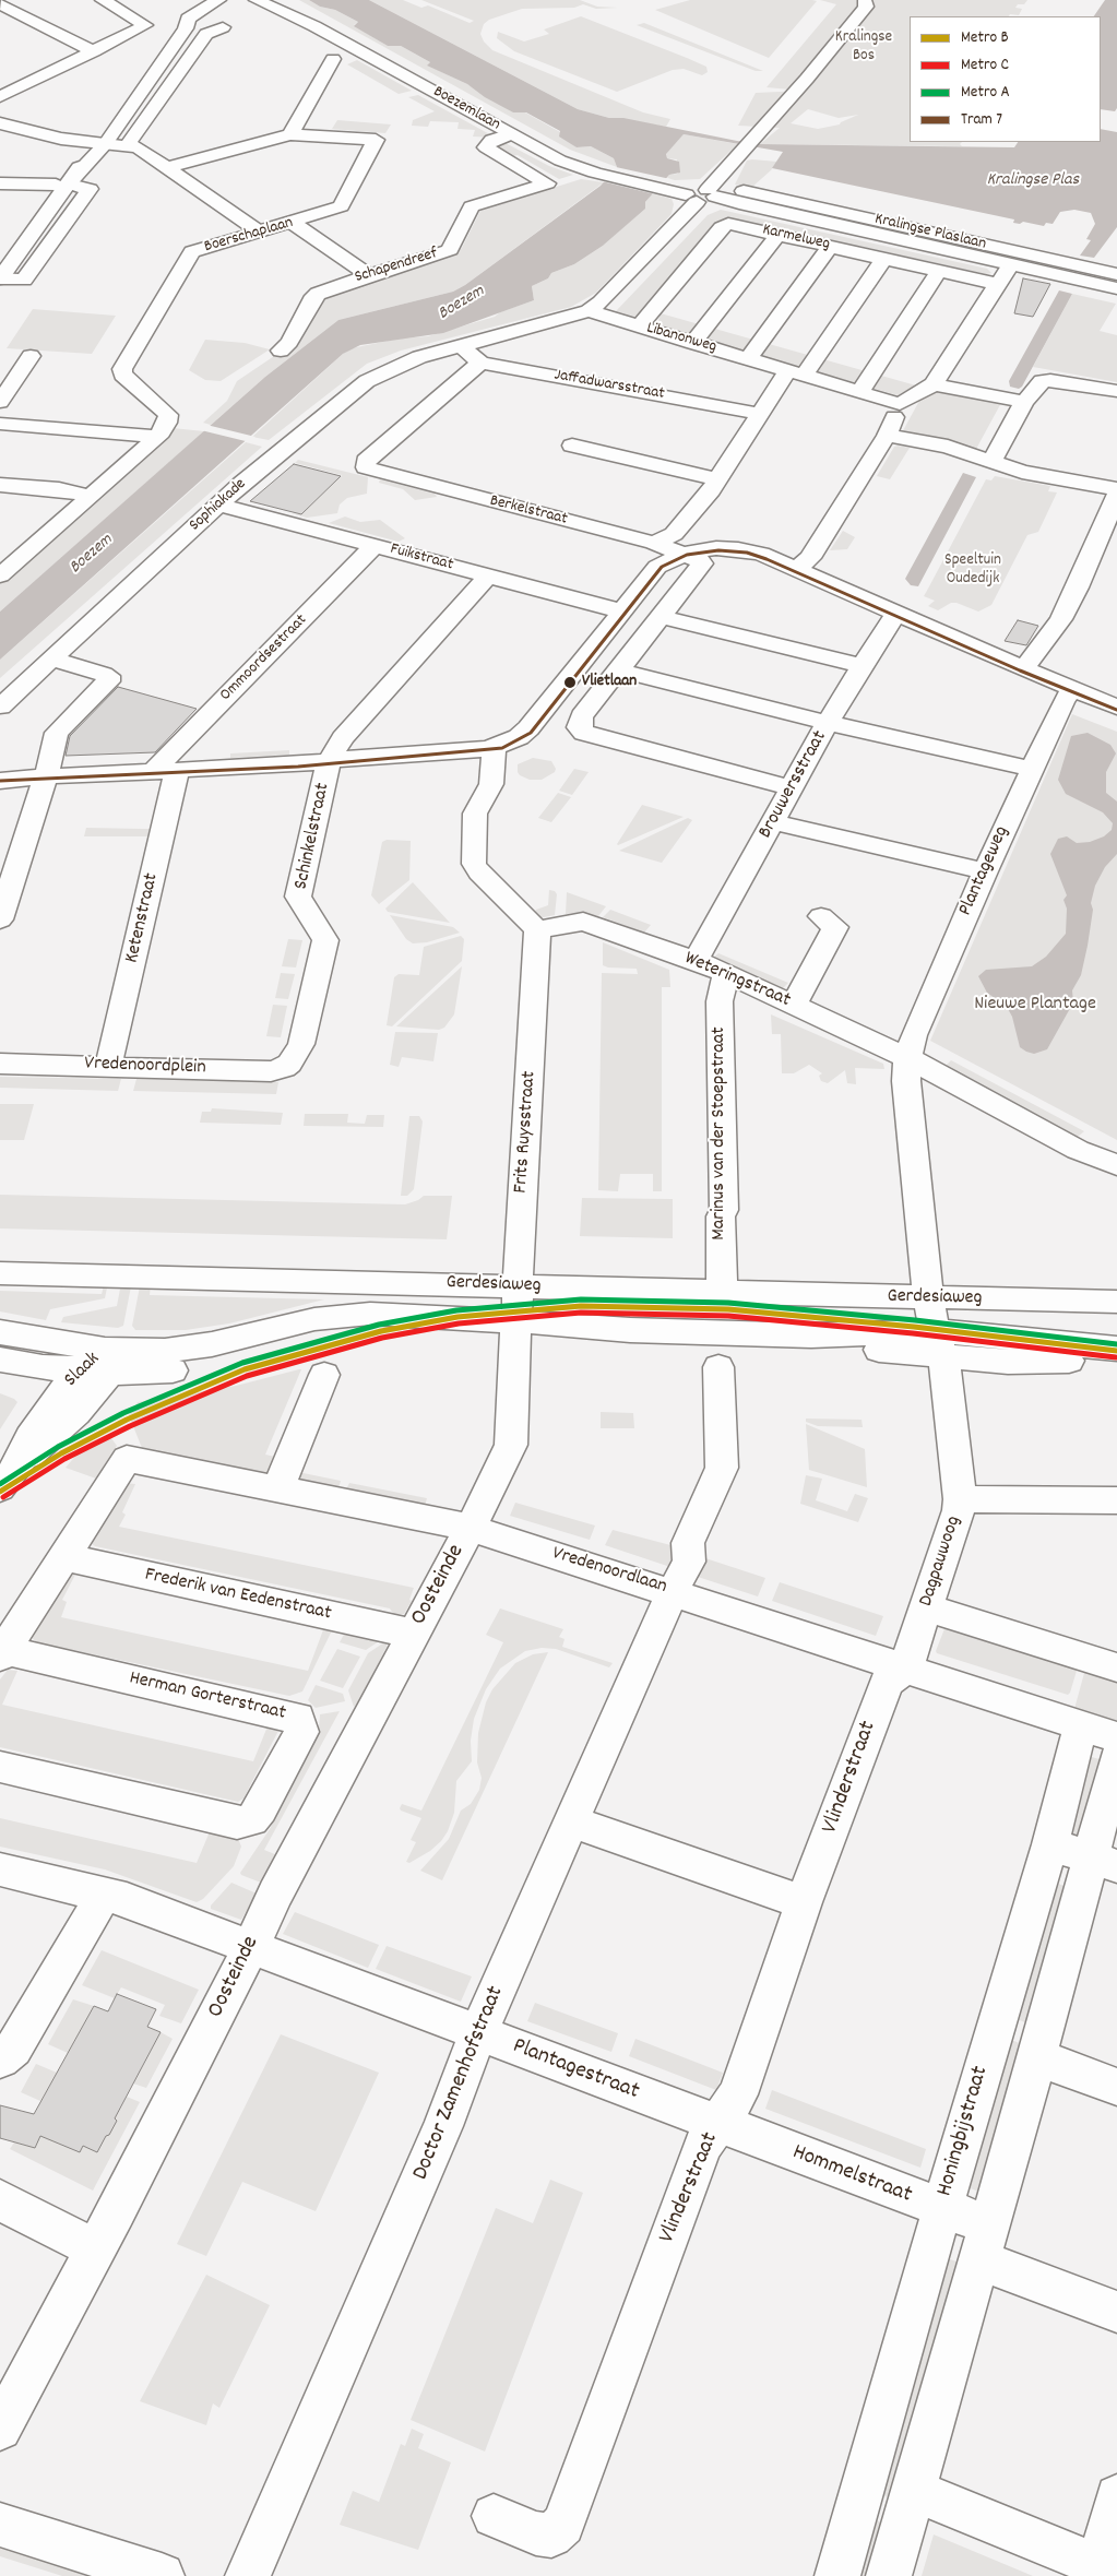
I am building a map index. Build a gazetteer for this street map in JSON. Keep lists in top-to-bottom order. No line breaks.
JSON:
{"streets":{"street":["Boezemlaan","Kralingse Plaslaan","Boerschaplaan","Karmelweg","Schapendreef","Libanonweg","Jaffadwarsstraat","Sophiakade","Berkelstraat","Fuikstraat","Ommoordsestraat","Brouwersstraat","Schinkelstraat","Plantageweg","Ketenstraat","Weteringstraat","Vredenoordplein","Frits Ruysstraat","Marinus van der Stoepstraat","Gerdesiaweg","Slaak","Dagpauwoog","Vredenoordlaan","Oosteinde","Frederik van Eedenstraat","Herman Gorterstraat","Vlinderstraat","Plantagestraat","Doctor Zamenhofstraat","Honingbijstraat","Hommelstraat"]},"crossings":[["Boezemlaan","Kralingse Plaslaan"],["Boezemlaan","Schapendreef"],["Kralingse Plaslaan","Karmelweg"],["Karmelweg","Libanonweg"],["Jaffadwarsstraat","Berkelstraat"],["Sophiakade","Fuikstraat"],["Fuikstraat","Ommoordsestraat"],["Ommoordsestraat","Ketenstraat"],["Brouwersstraat","Weteringstraat"],["Schinkelstraat","Vredenoordplein"],["Plantageweg","Weteringstraat"],["Plantageweg","Gerdesiaweg"],["Plantageweg","Dagpauwoog"],["Ketenstraat","Vredenoordplein"],["Weteringstraat","Frits Ruysstraat"],["Weteringstraat","Marinus van der Stoepstraat"],["Frits Ruysstraat","Gerdesiaweg"],["Frits Ruysstraat","Oosteinde"],["Marinus van der Stoepstraat","Gerdesiaweg"],["Gerdesiaweg","Slaak"],["Gerdesiaweg","Dagpauwoog"],["Gerdesiaweg","Oosteinde"],["Dagpauwoog","Vredenoordlaan"],["Dagpauwoog","Vlinderstraat"],["Vredenoordlaan","Oosteinde"],["Vredenoordlaan","Frederik van Eedenstraat"],["Vredenoordlaan","Vlinderstraat"],["Vredenoordlaan","Doctor Zamenhofstraat"],["Vredenoordlaan","Honingbijstraat"],["Oosteinde","Frederik van Eedenstraat"],["Oosteinde","Plantagestraat"],["Vlinderstraat","Plantagestraat"],["Vlinderstraat","Hommelstraat"],["Plantagestraat","Doctor Zamenhofstraat"],["Plantagestraat","Hommelstraat"],["Honingbijstraat","Hommelstraat"]],"water":["Kralingse Plas","Boezem"],"parks":["Kralingse Bos","Speeltuin Oudedijk","Nieuwe Plantage"],"places":["Vlietlaan"],"lines":["tram line 7","metro line A","metro line B","metro line C"],"legend":["Metro B","Metro C","Metro A","Tram 7"]}
